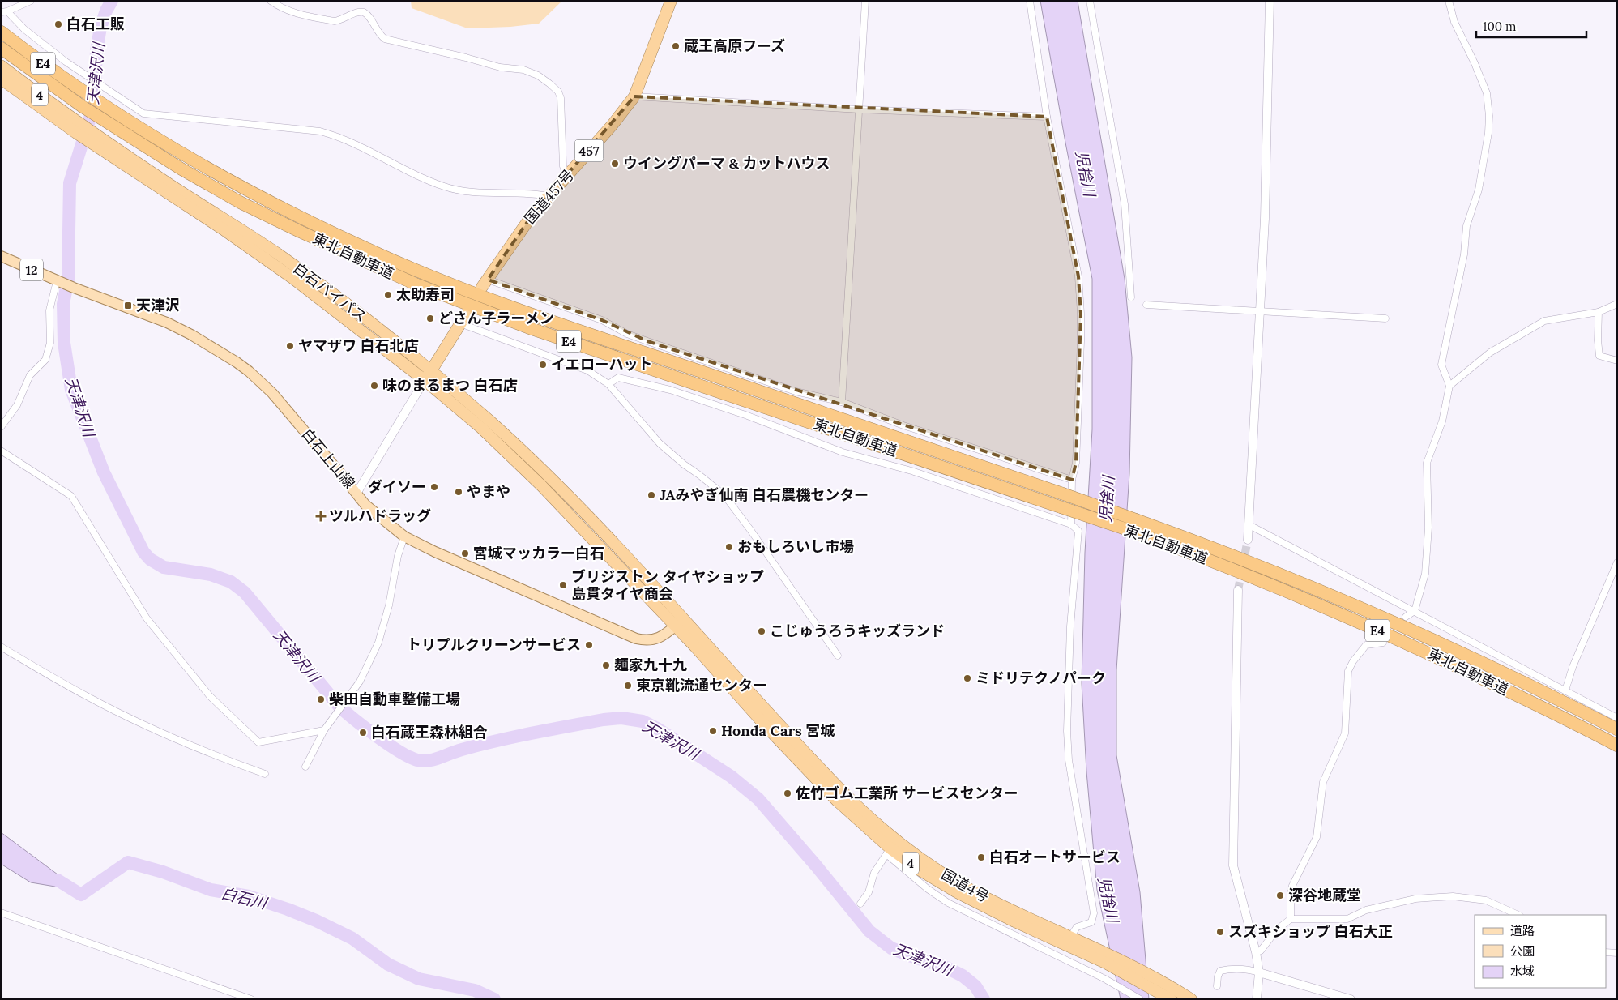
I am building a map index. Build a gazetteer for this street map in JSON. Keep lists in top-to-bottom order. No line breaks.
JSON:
{"streets":{"highway":["E4","4","457","国道457号","東北自動車道","白石バイパス","国道4号"],"main road":["12","白石上山線"]},"crossings":[["白石バイパス","白石上山線"],["白石バイパス","国道4号"]],"water":["天津沢川","児捨川","白石川"],"places":{"other":["白石工販","蔵王高原フーズ","ウイングパーマ & カットハウス","太助寿司","どさん子ラーメン","ヤマザワ 白石北店","イエローハット","味のまるまつ 白石店","ダイソー","やまや","JAみやぎ仙南 白石農機センター","おもしろいし市場","宮城マッカラー白石","ブリジストン タイヤショップ 島貫タイヤ商会","こじゅうろうキッズランド","トリプルクリーンサービス","麺家九十九","ミドリテクノパーク","東京靴流通センター","柴田自動車整備工場","Honda Cars 宮城","白石蔵王森林組合","佐竹ゴム工業所 サービスセンター","白石オートサービス","深谷地蔵堂","スズキショップ 白石大正"],"transit":["天津沢"],"health":["ツルハドラッグ"]},"legend":["道路","公園","水域"],"scale_bar":"100 m"}
